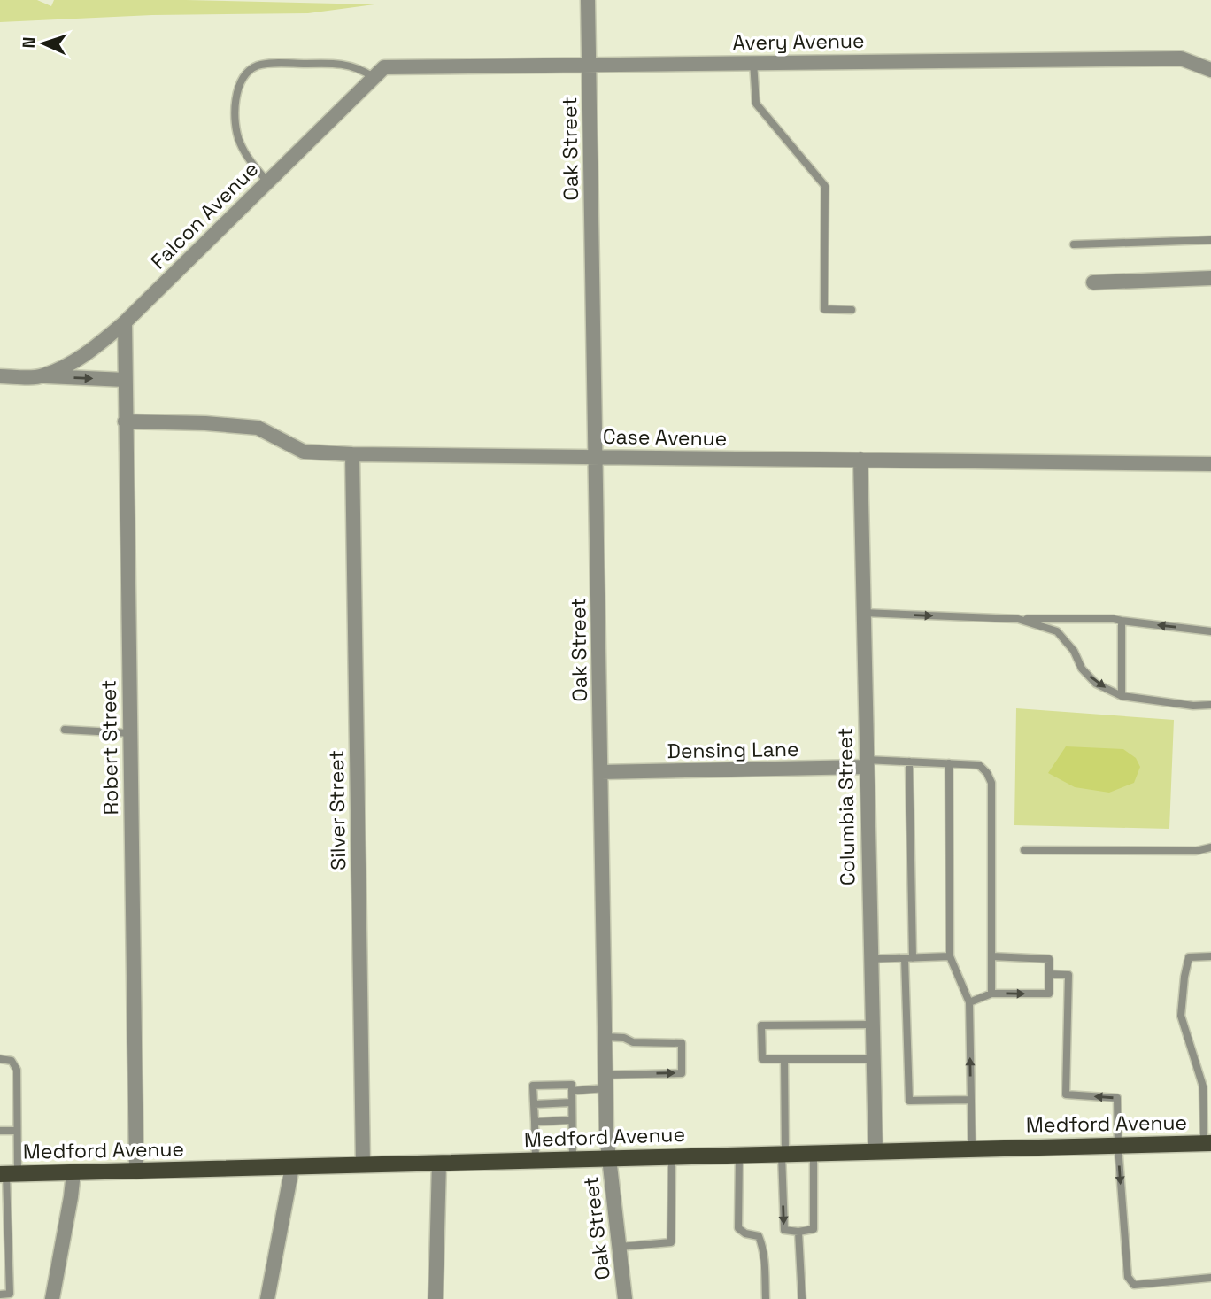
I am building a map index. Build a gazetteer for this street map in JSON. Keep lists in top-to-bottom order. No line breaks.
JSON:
{"streets":{"main road":["Medford Avenue"],"street":["Avery Avenue","Oak Street","Falcon Avenue","Case Avenue","Robert Street","Densing Lane","Columbia Street","Silver Street"]},"crossings":[["Avery Avenue","Oak Street"],["Avery Avenue","Falcon Avenue"],["Oak Street","Case Avenue"],["Oak Street","Densing Lane"],["Oak Street","Medford Avenue"],["Falcon Avenue","Robert Street"],["Case Avenue","Robert Street"],["Case Avenue","Columbia Street"],["Case Avenue","Silver Street"],["Robert Street","Medford Avenue"],["Densing Lane","Columbia Street"],["Columbia Street","Medford Avenue"],["Silver Street","Medford Avenue"]],"north":"left"}
